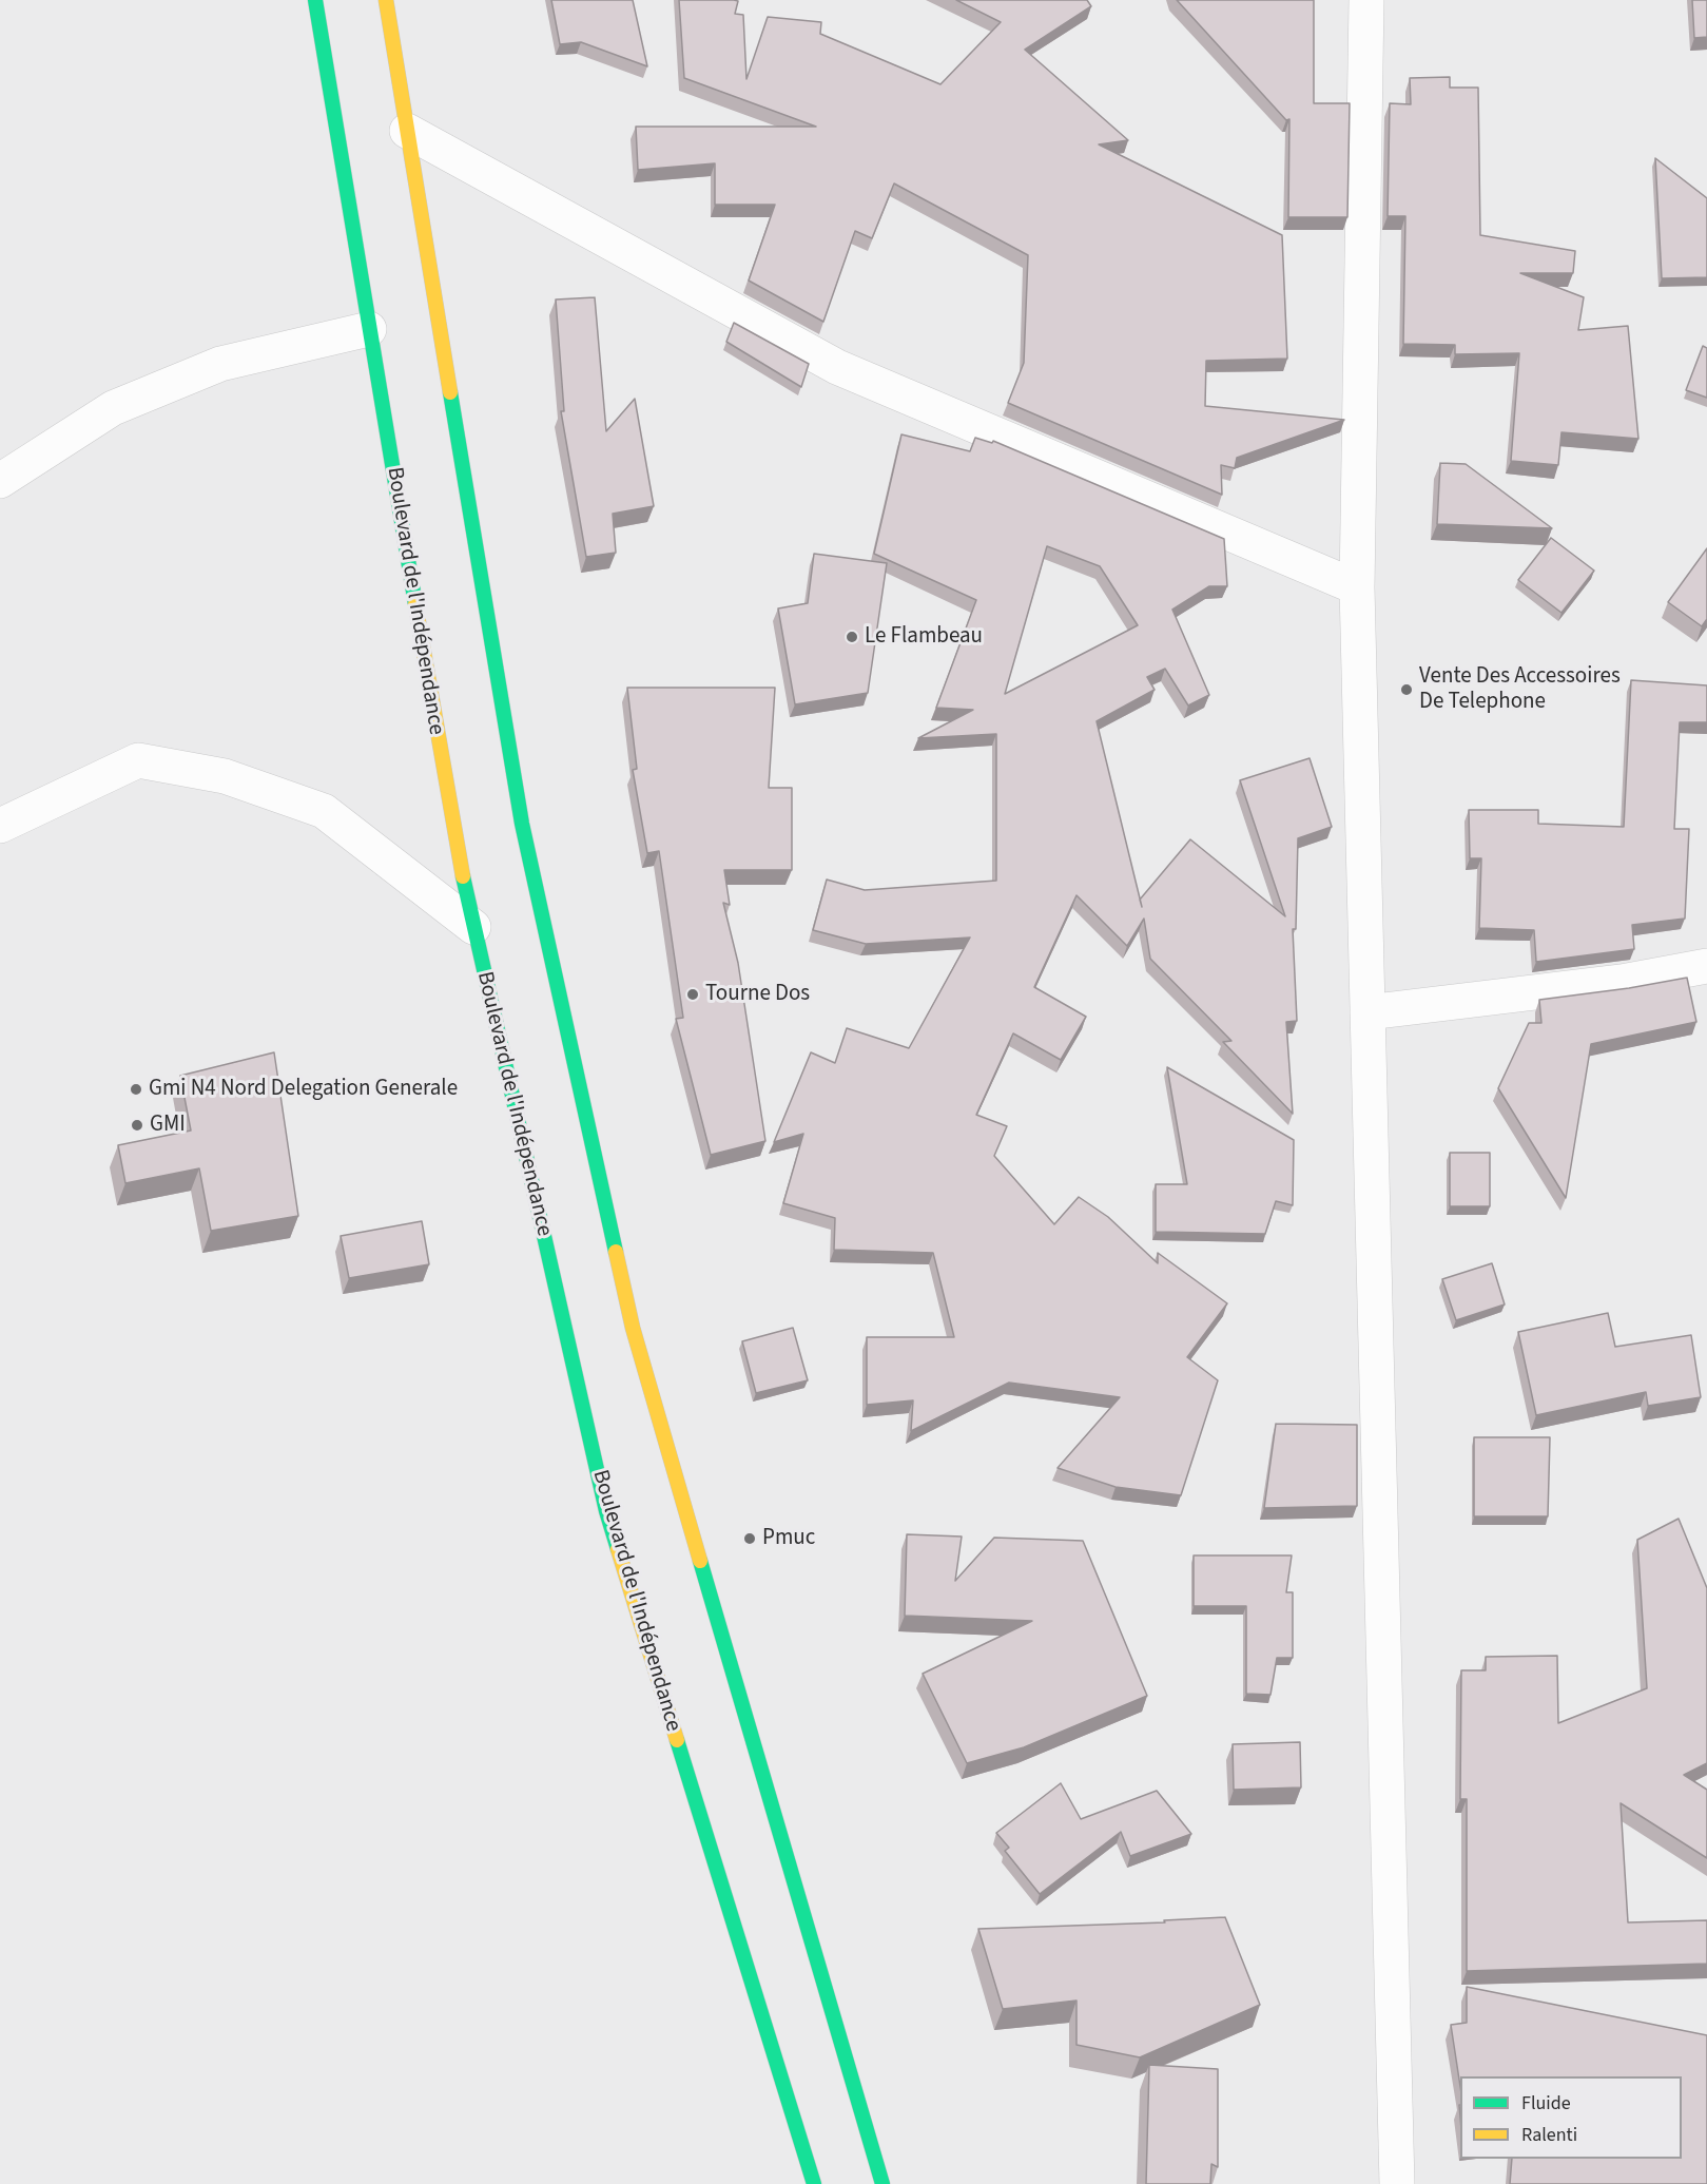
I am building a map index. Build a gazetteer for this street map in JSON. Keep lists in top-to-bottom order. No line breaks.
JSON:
{"streets":{"main road":["Boulevard de l'Indépendance"]},"places":["Le Flambeau","Vente Des Accessoires De Telephone","Tourne Dos","Gmi N4 Nord Delegation Generale","GMI","Pmuc"],"legend":["Fluide","Ralenti"]}
